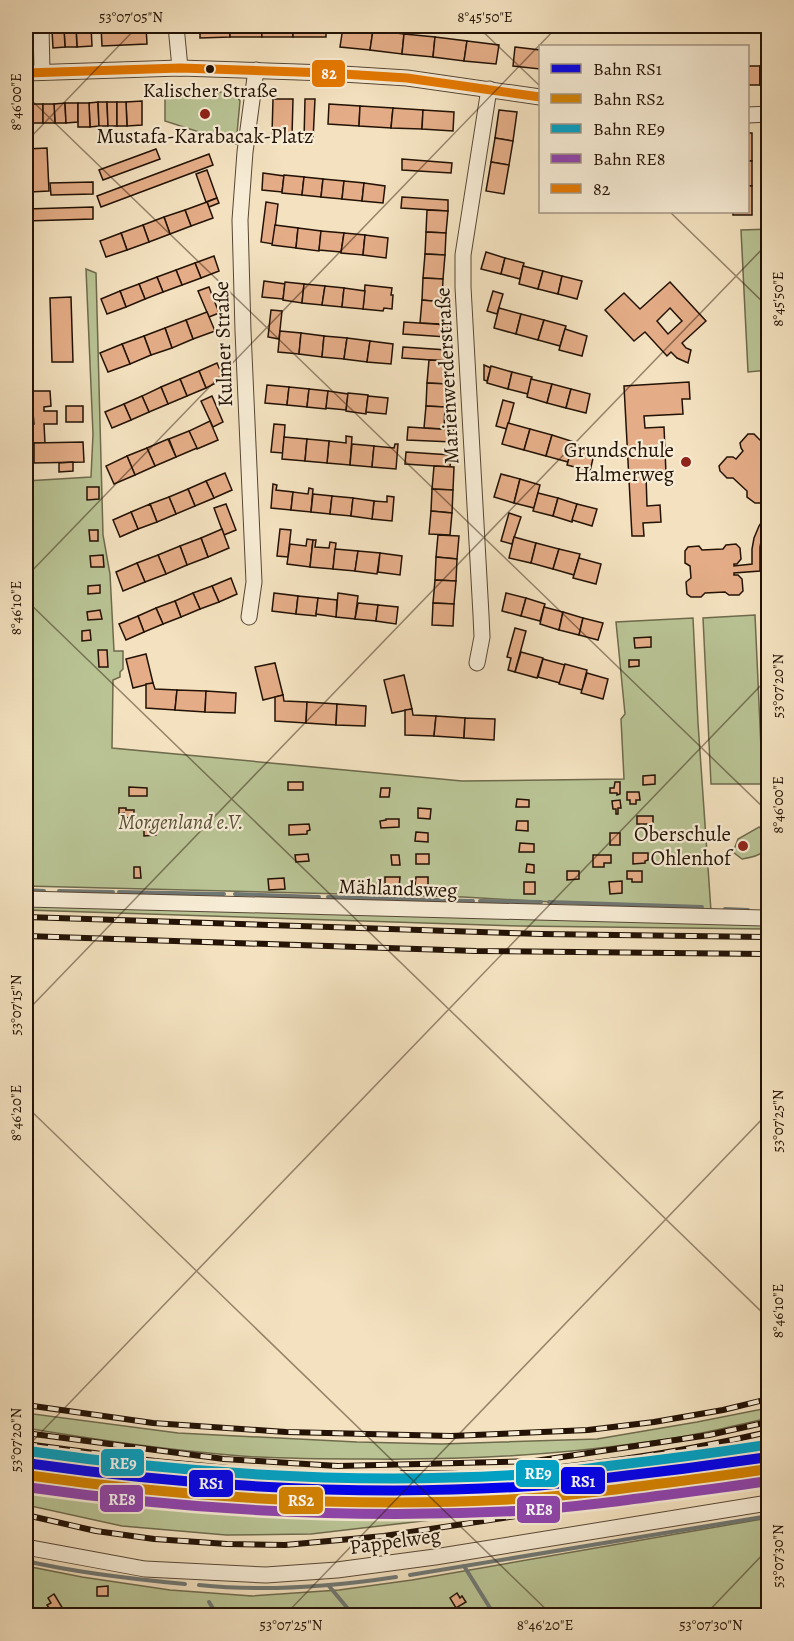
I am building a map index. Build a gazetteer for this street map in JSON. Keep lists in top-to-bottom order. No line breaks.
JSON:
{"streets":{"street":["Kulmer Straße","Marienwerderstraße","Mählandsweg","Pappelweg"]},"parks":["Morgenland e.V."],"places":["Kalischer Straße","Mustafa-Karabacak-Platz","Grundschule Halmerweg","Oberschule Ohlenhof"],"lines":["transit line 82","rail line RE9","rail line RS1","rail line RS2","rail line RE8"],"legend":["Bahn RS1","Bahn RS2","Bahn RE9","Bahn RE8","82"],"coordinates":["53°07'05\"N","8°45'50\"E","8°46'00\"E","8°46'10\"E","53°07'20\"N","53°07'15\"N","8°46'20\"E","53°07'25\"N","53°07'30\"N"]}
